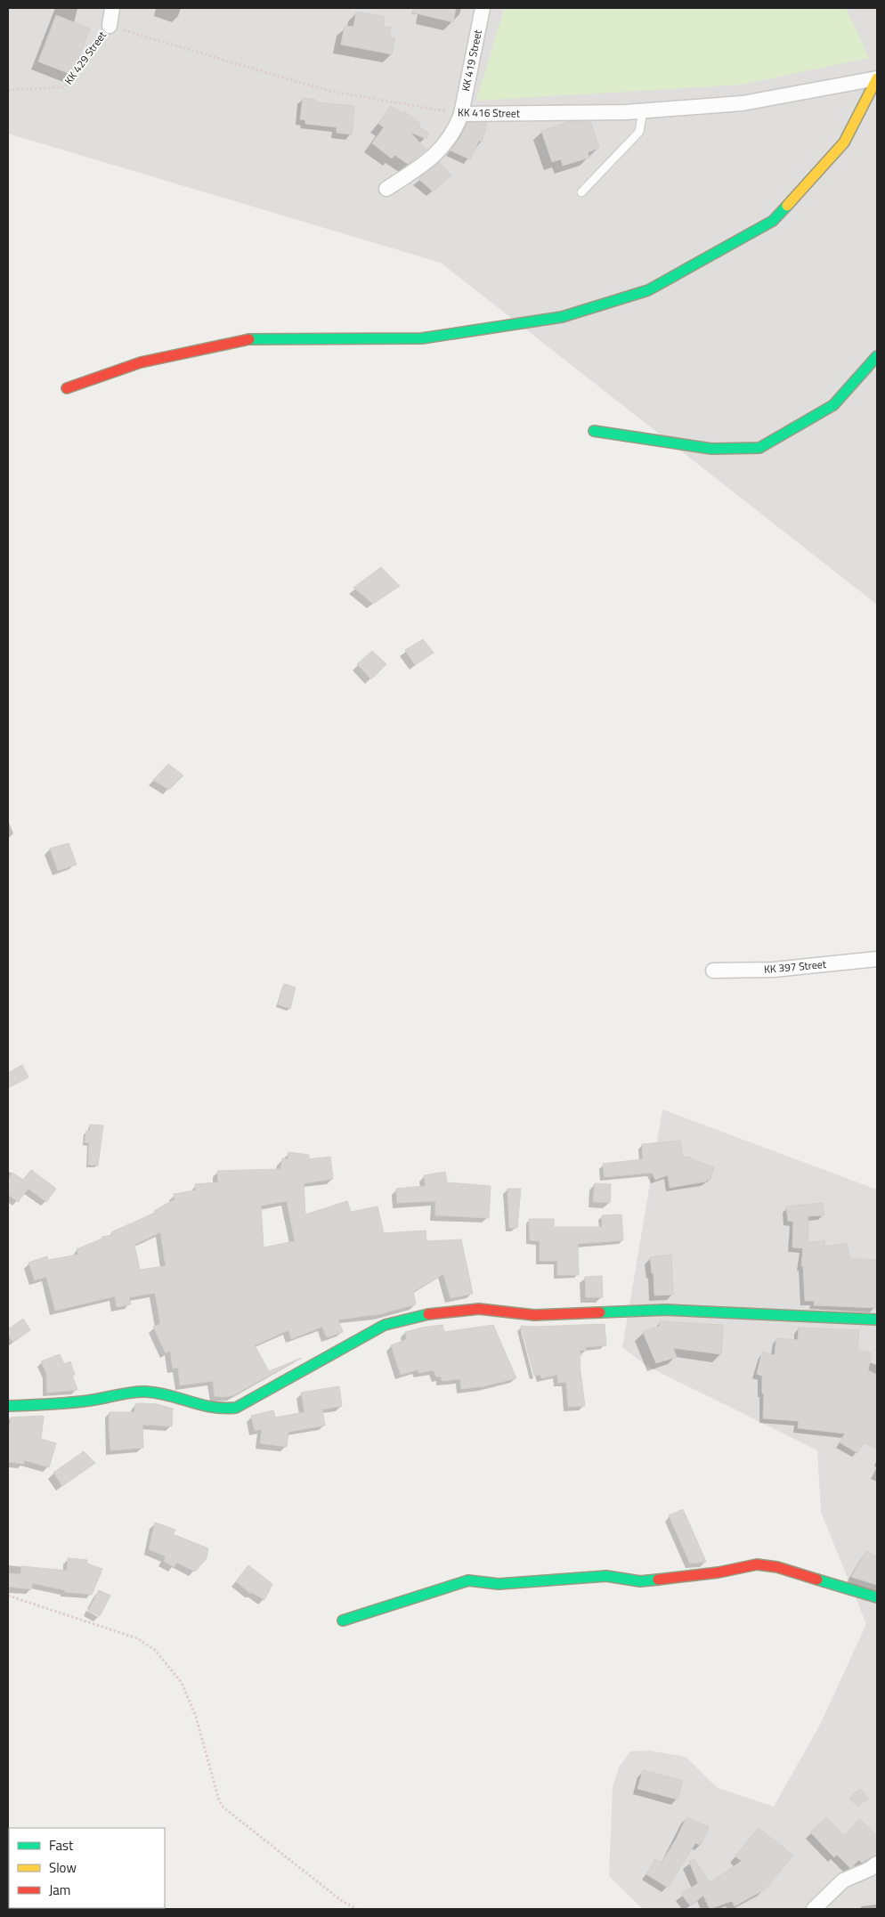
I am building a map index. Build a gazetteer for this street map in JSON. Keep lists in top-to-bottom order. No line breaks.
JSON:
{"streets":{"street":["KK 419 Street","KK 416 Street","KK 397 Street"],"path":["KK 429 Street"]},"crossings":[["KK 429 Street","KK 416 Street"],["KK 419 Street","KK 416 Street"]],"legend":["Fast","Slow","Jam"]}
